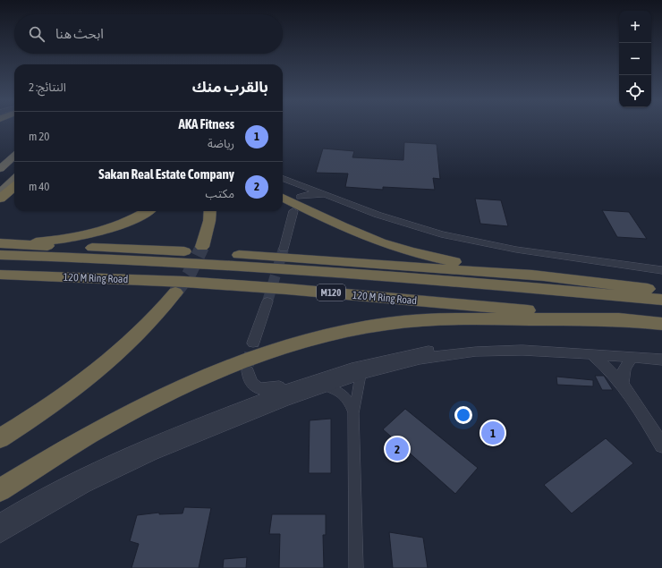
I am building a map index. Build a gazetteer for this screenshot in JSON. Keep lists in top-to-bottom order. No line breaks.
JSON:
{"streets":{"highway":["120 M Ring Road","M120"]},"page":{"map_buttons":["+","−"],"search":"ابحث هنا","heading":["بالقرب منك","النتائج: 2"],"list":[{"mark":"1","name":"AKA Fitness","note":"رياضة","value":"20 m"},{"mark":"2","name":"Sakan Real Estate Company","note":"مكتب","value":"40 m"}],"pins":["1","2"]}}
